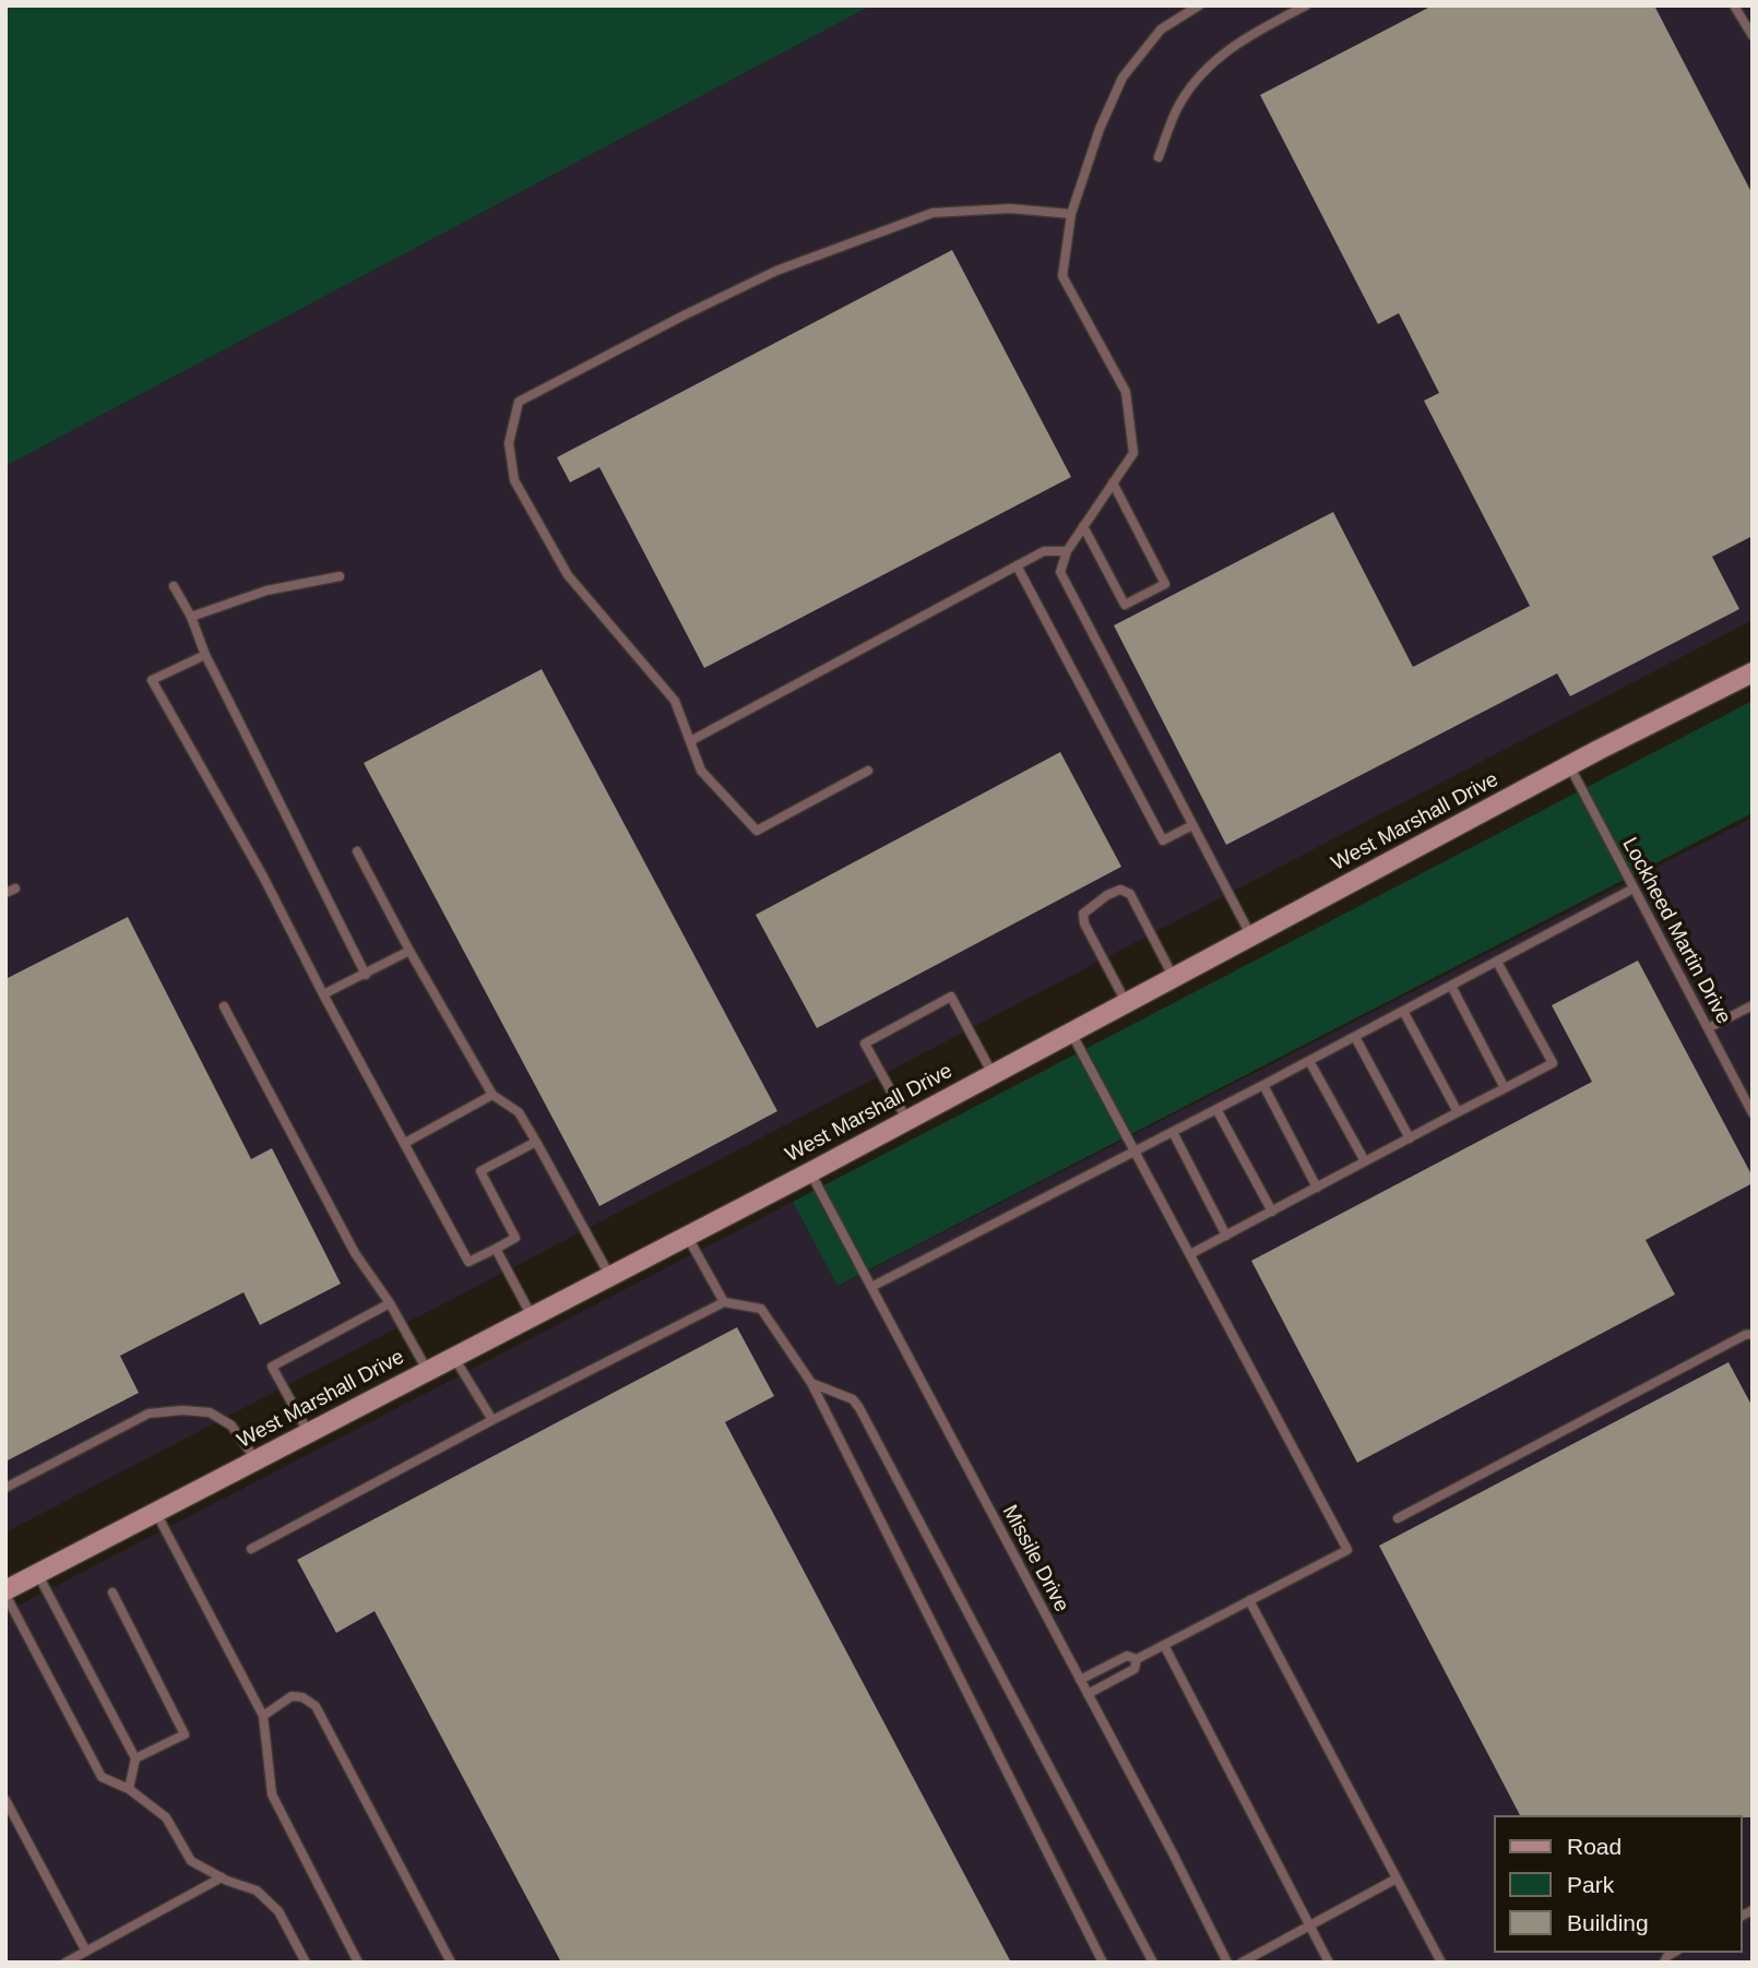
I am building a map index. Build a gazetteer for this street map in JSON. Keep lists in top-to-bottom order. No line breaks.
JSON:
{"streets":{"main road":["West Marshall Drive"],"lane":["Lockheed Martin Drive","Missile Drive"]},"crossings":[["West Marshall Drive","Lockheed Martin Drive"],["West Marshall Drive","Missile Drive"]],"legend":["Road","Park","Building"]}
